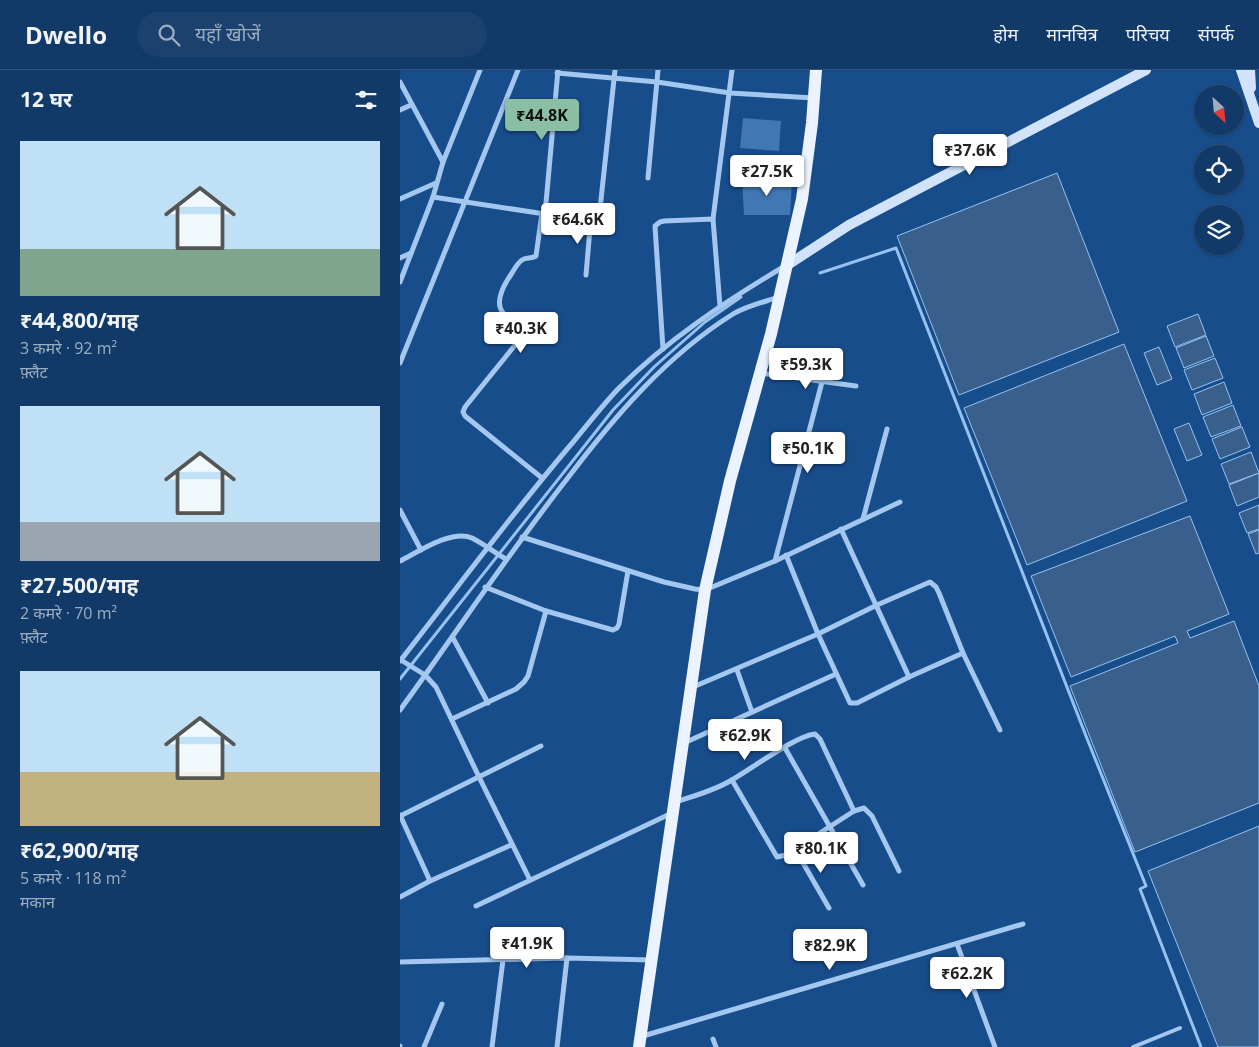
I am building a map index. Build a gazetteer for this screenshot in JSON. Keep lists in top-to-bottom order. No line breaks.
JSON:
{"north":"bottom right","page":{"header":"Dwello","search":"यहाँ खोजें","nav":["होम","मानचित्र","परिचय","संपर्क"],"heading":"12 घर","price":["₹44.8K","₹37.6K","₹27.5K","₹64.6K","₹40.3K","₹59.3K","₹50.1K","₹62.9K","₹80.1K","₹41.9K","₹82.9K","₹62.2K"],"list":[{"name":"₹44,800/माह","note":"3 कमरे · 92 m² · फ़्लैट"},{"name":"₹27,500/माह","note":"2 कमरे · 70 m² · फ़्लैट"},{"name":"₹62,900/माह","note":"5 कमरे · 118 m² · मकान"}]}}
